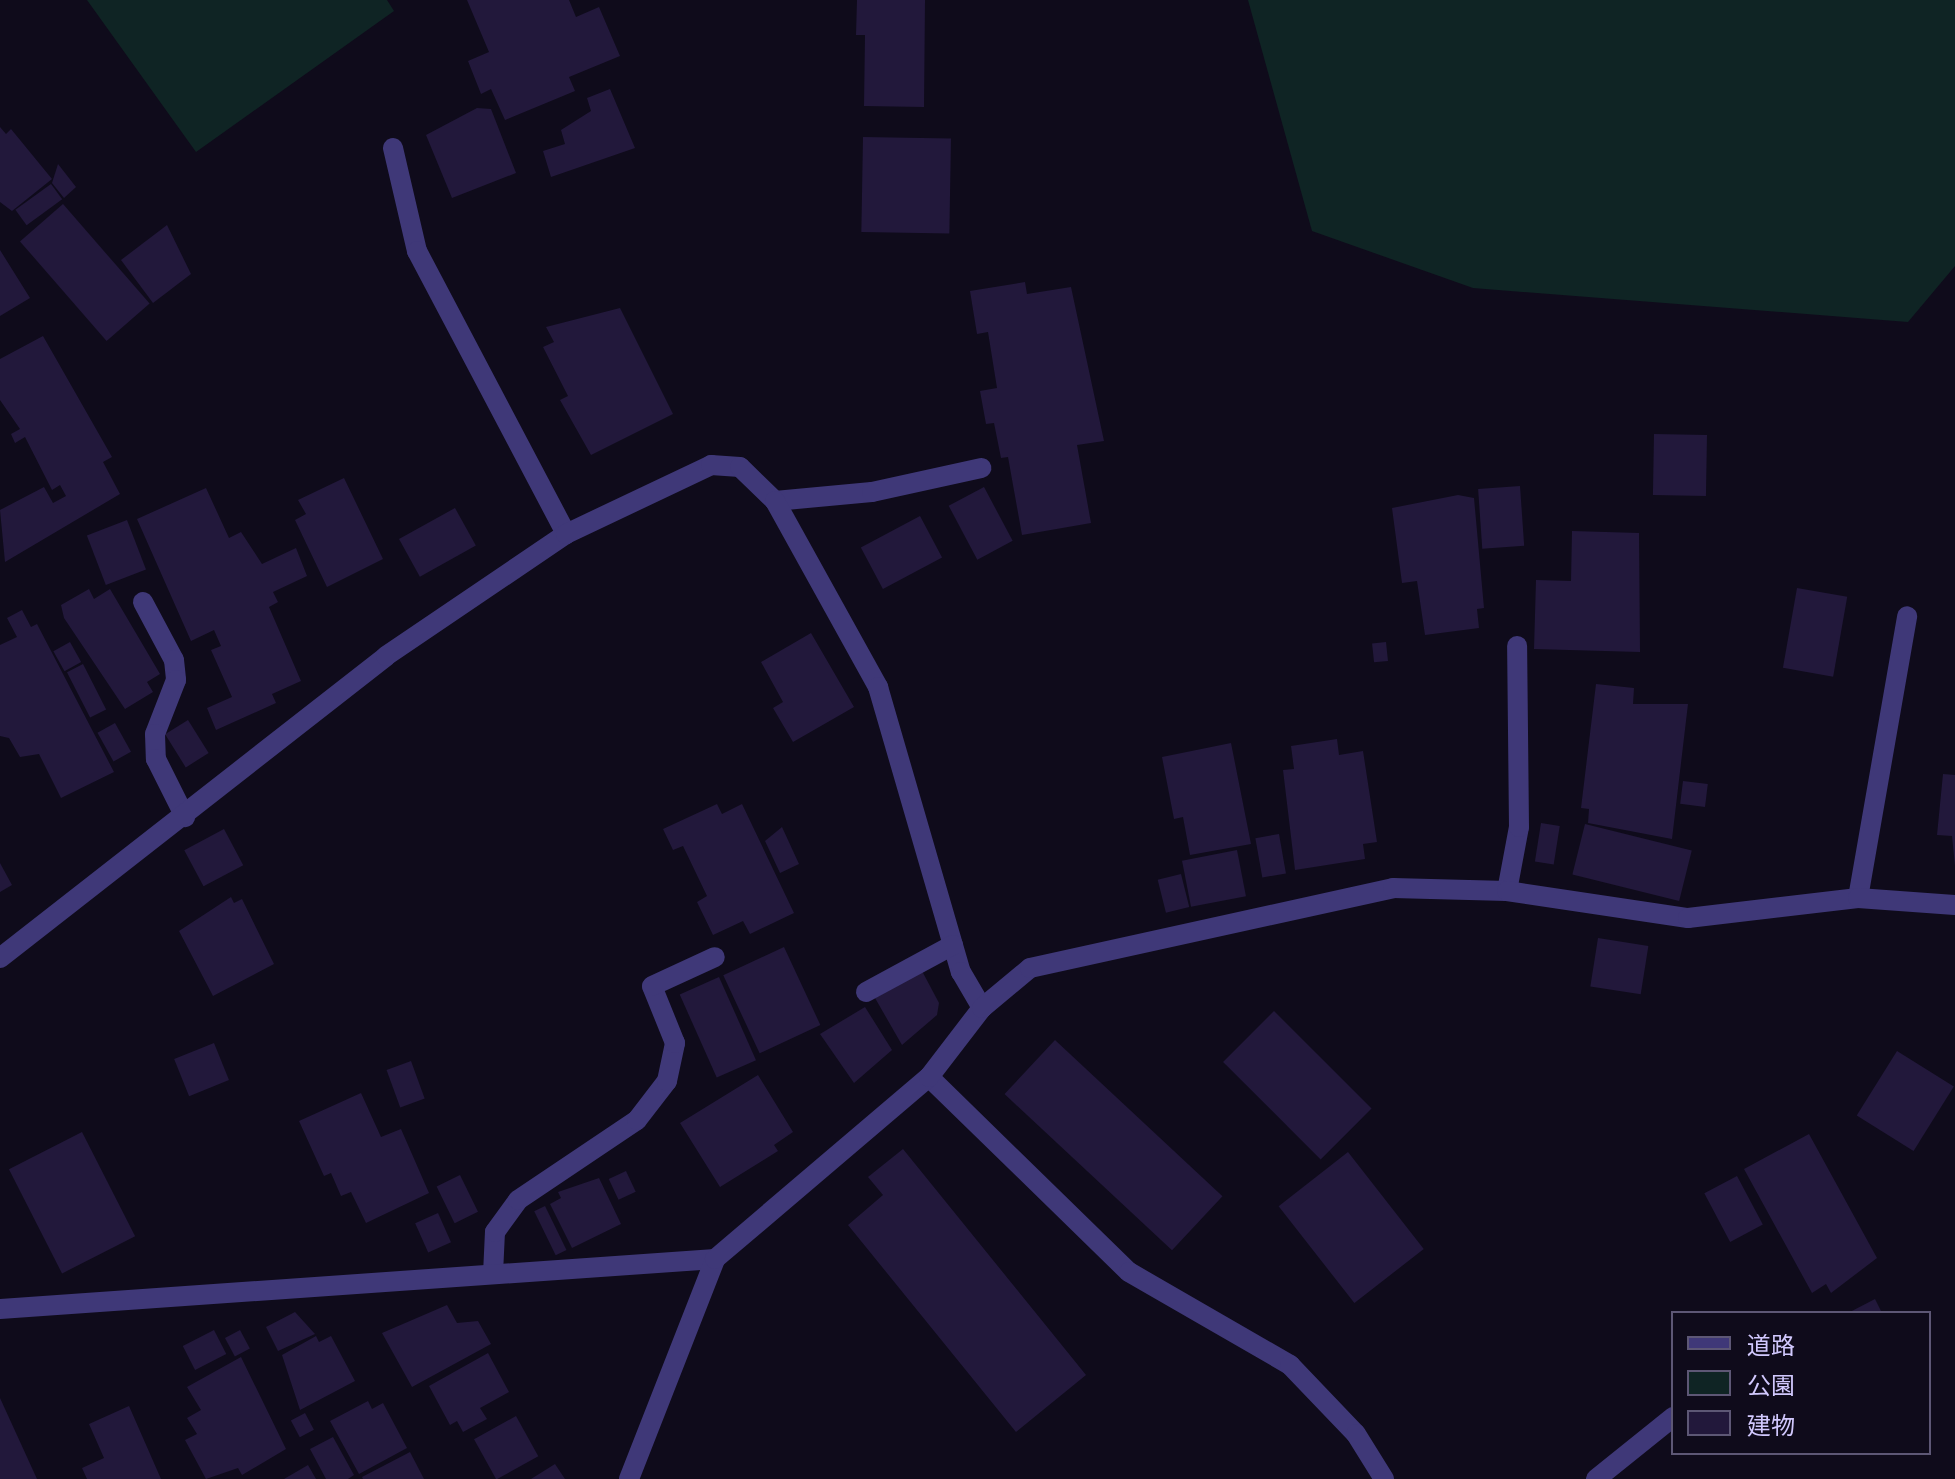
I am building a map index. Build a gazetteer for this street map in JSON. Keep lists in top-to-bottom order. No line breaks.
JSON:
{"legend":["道路","公園","建物"]}
